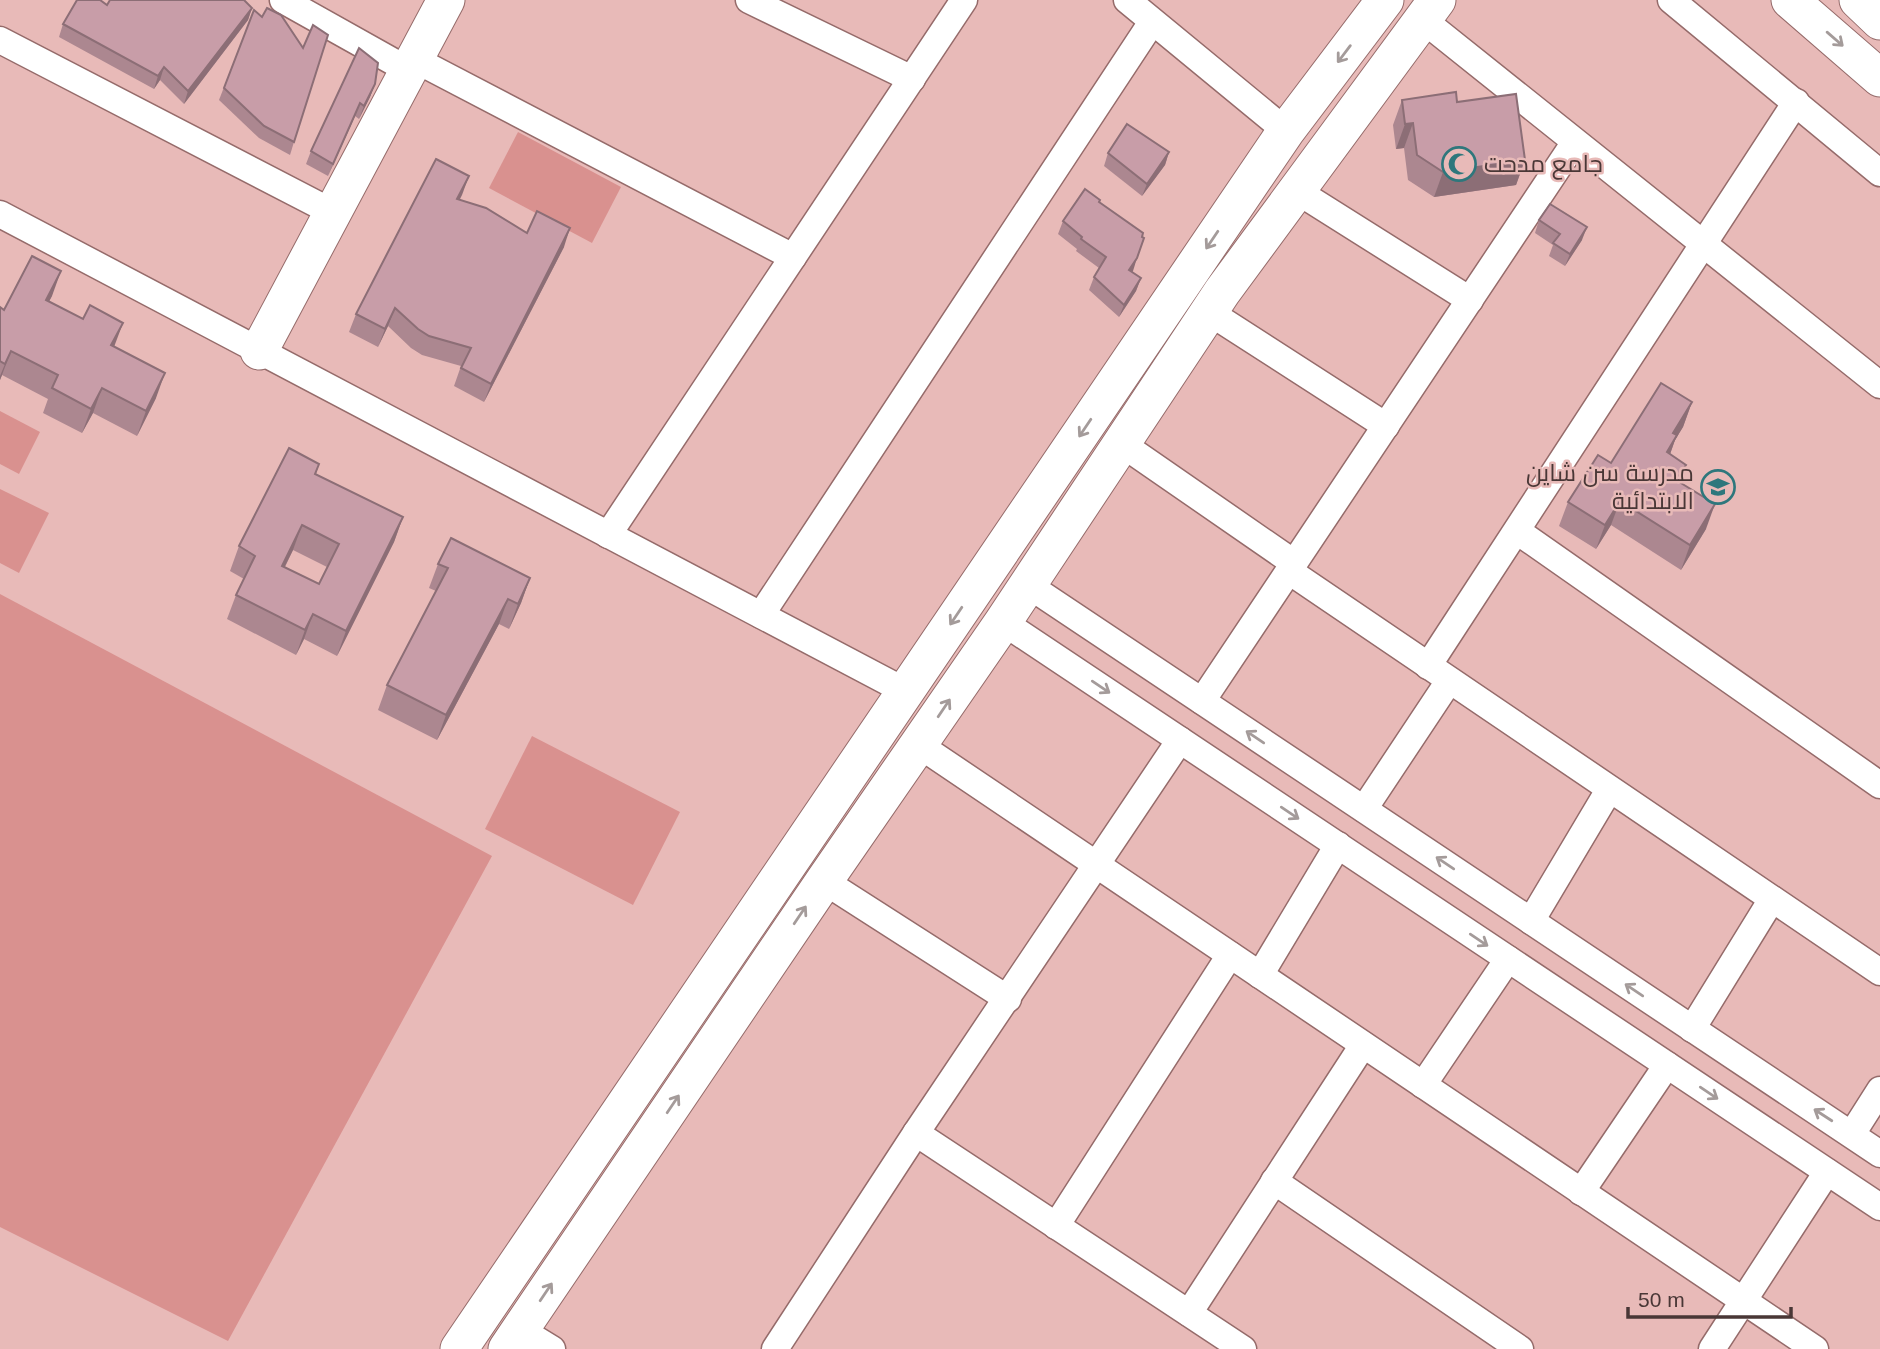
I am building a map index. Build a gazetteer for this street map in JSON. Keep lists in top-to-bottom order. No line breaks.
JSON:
{"places":{"mosque":["جامع مدحت"],"school or university":["مدرسة سن شاين الابتدائية"]},"scale_bar":"50 m"}
